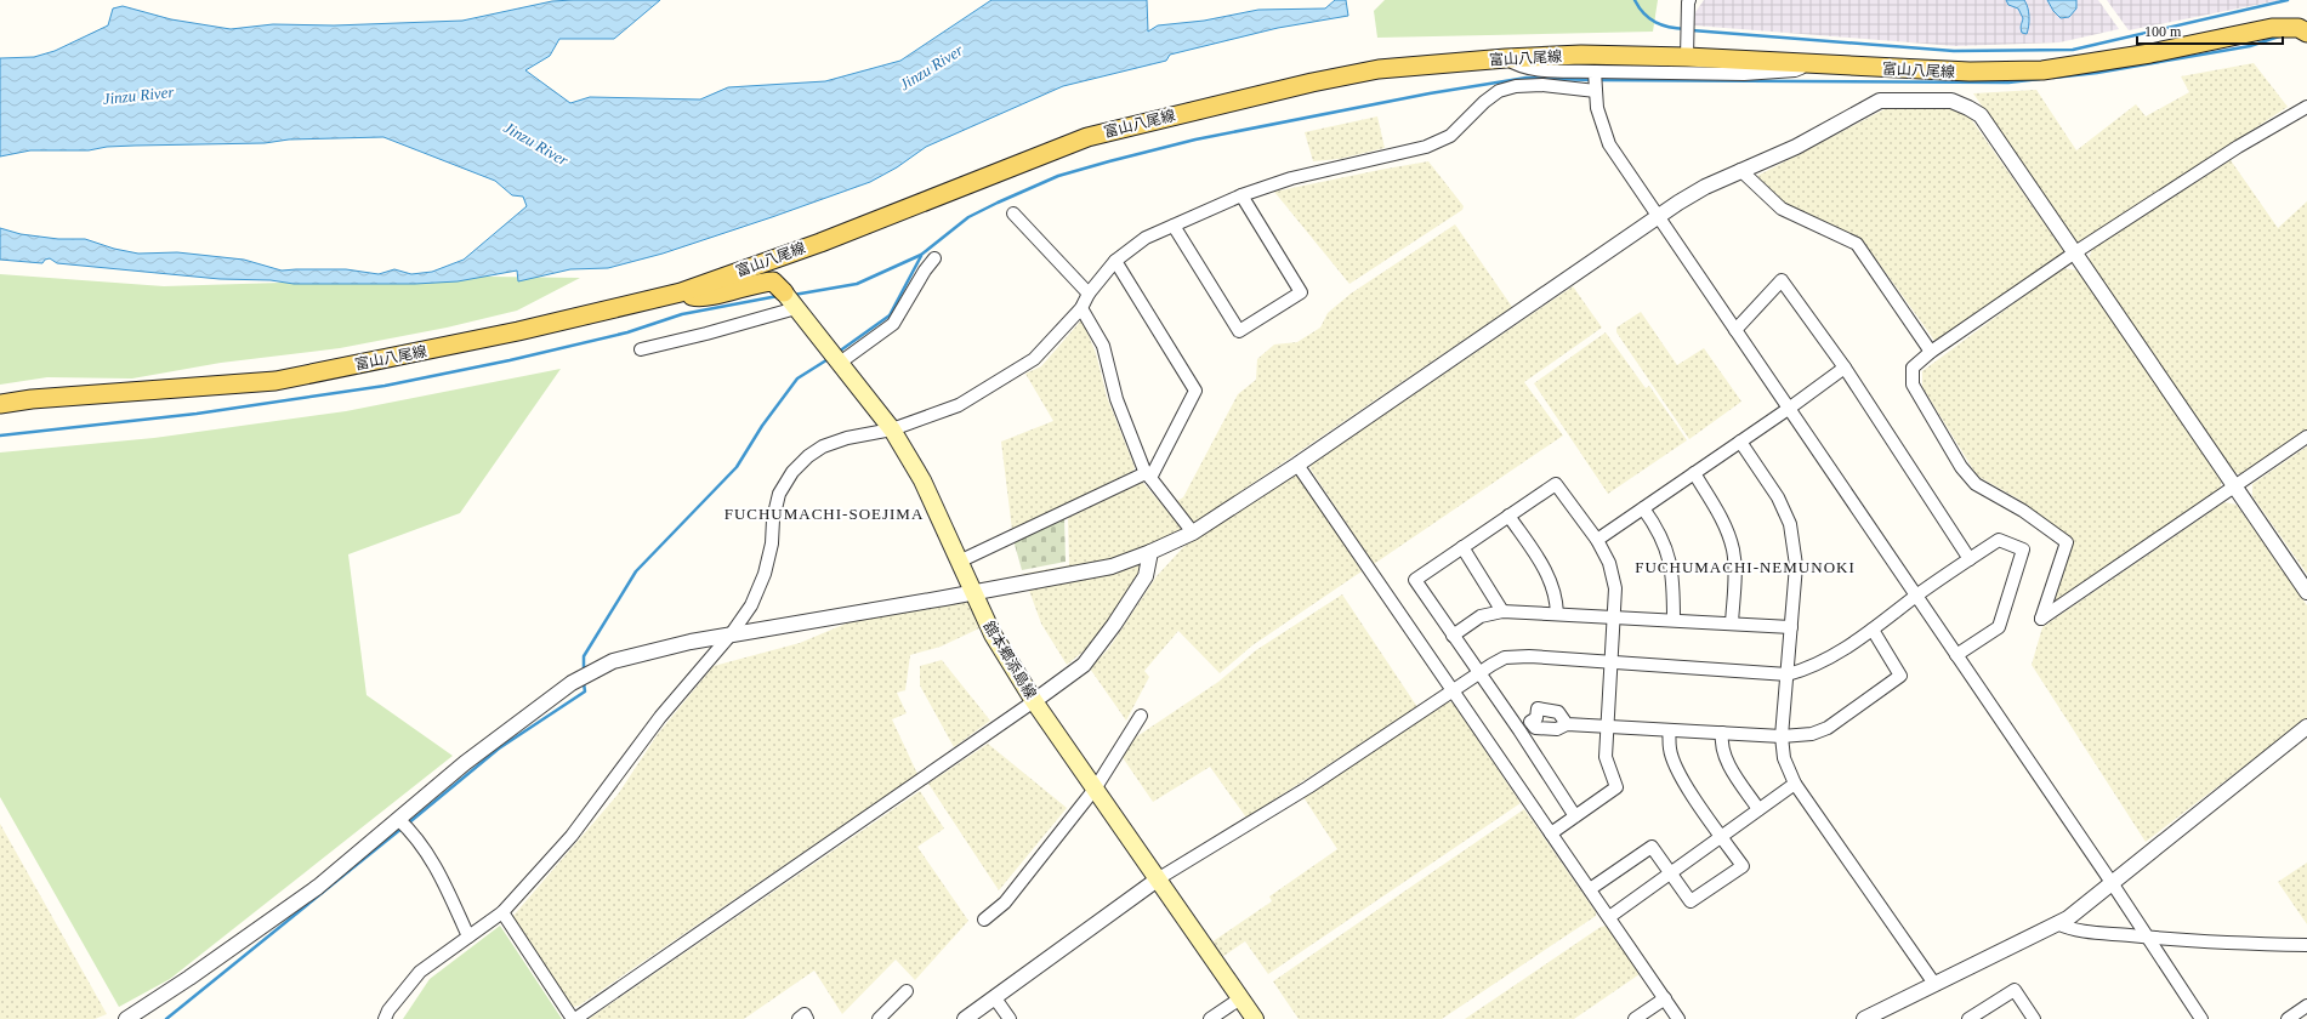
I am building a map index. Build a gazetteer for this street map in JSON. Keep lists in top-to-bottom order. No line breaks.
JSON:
{"streets":{"main road":["富山八尾線","舘本郷添島線"]},"districts":["FUCHUMACHI-SOEJIMA","FUCHUMACHI-NEMUNOKI"],"water":["Jinzu River"],"scale_bar":"100 m"}
